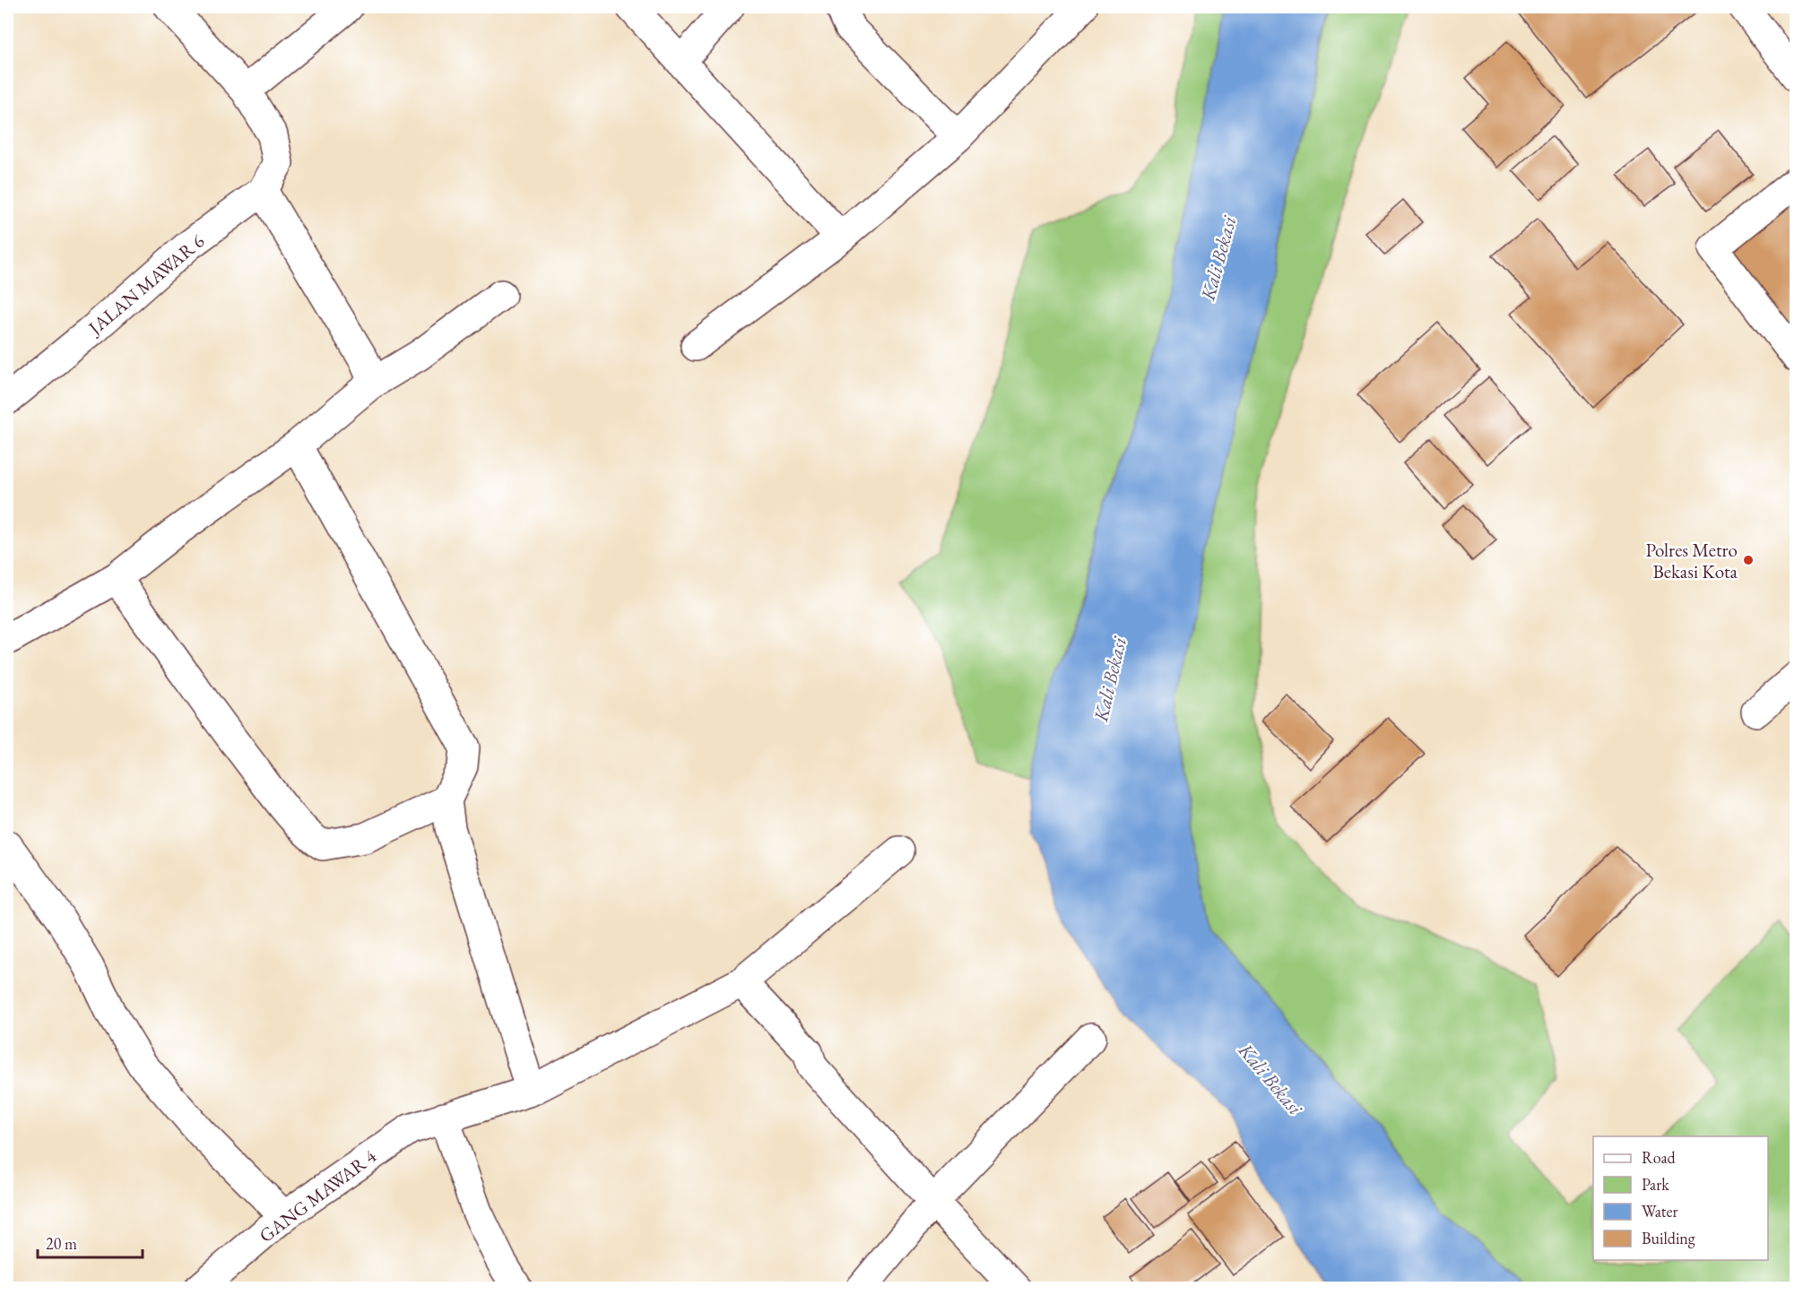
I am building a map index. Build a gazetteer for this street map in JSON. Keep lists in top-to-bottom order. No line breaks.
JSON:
{"streets":{"street":["JALAN MAWAR 6","GANG MAWAR 4"]},"water":["Kali Bekasi"],"places":["Polres Metro Bekasi Kota"],"legend":["Road","Park","Water","Building"],"scale_bar":"20 m"}
